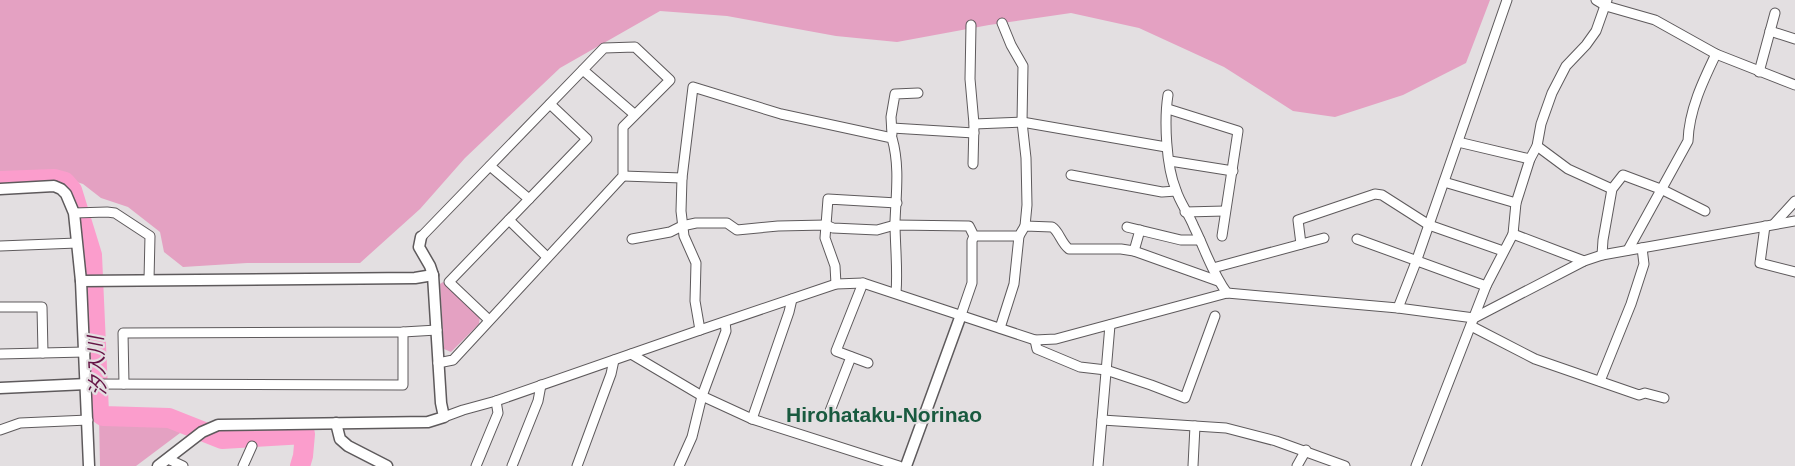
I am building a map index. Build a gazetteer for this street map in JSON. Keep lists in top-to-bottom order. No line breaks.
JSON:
{"districts":["Hirohataku-Norinao"],"water":["汐入川"]}
